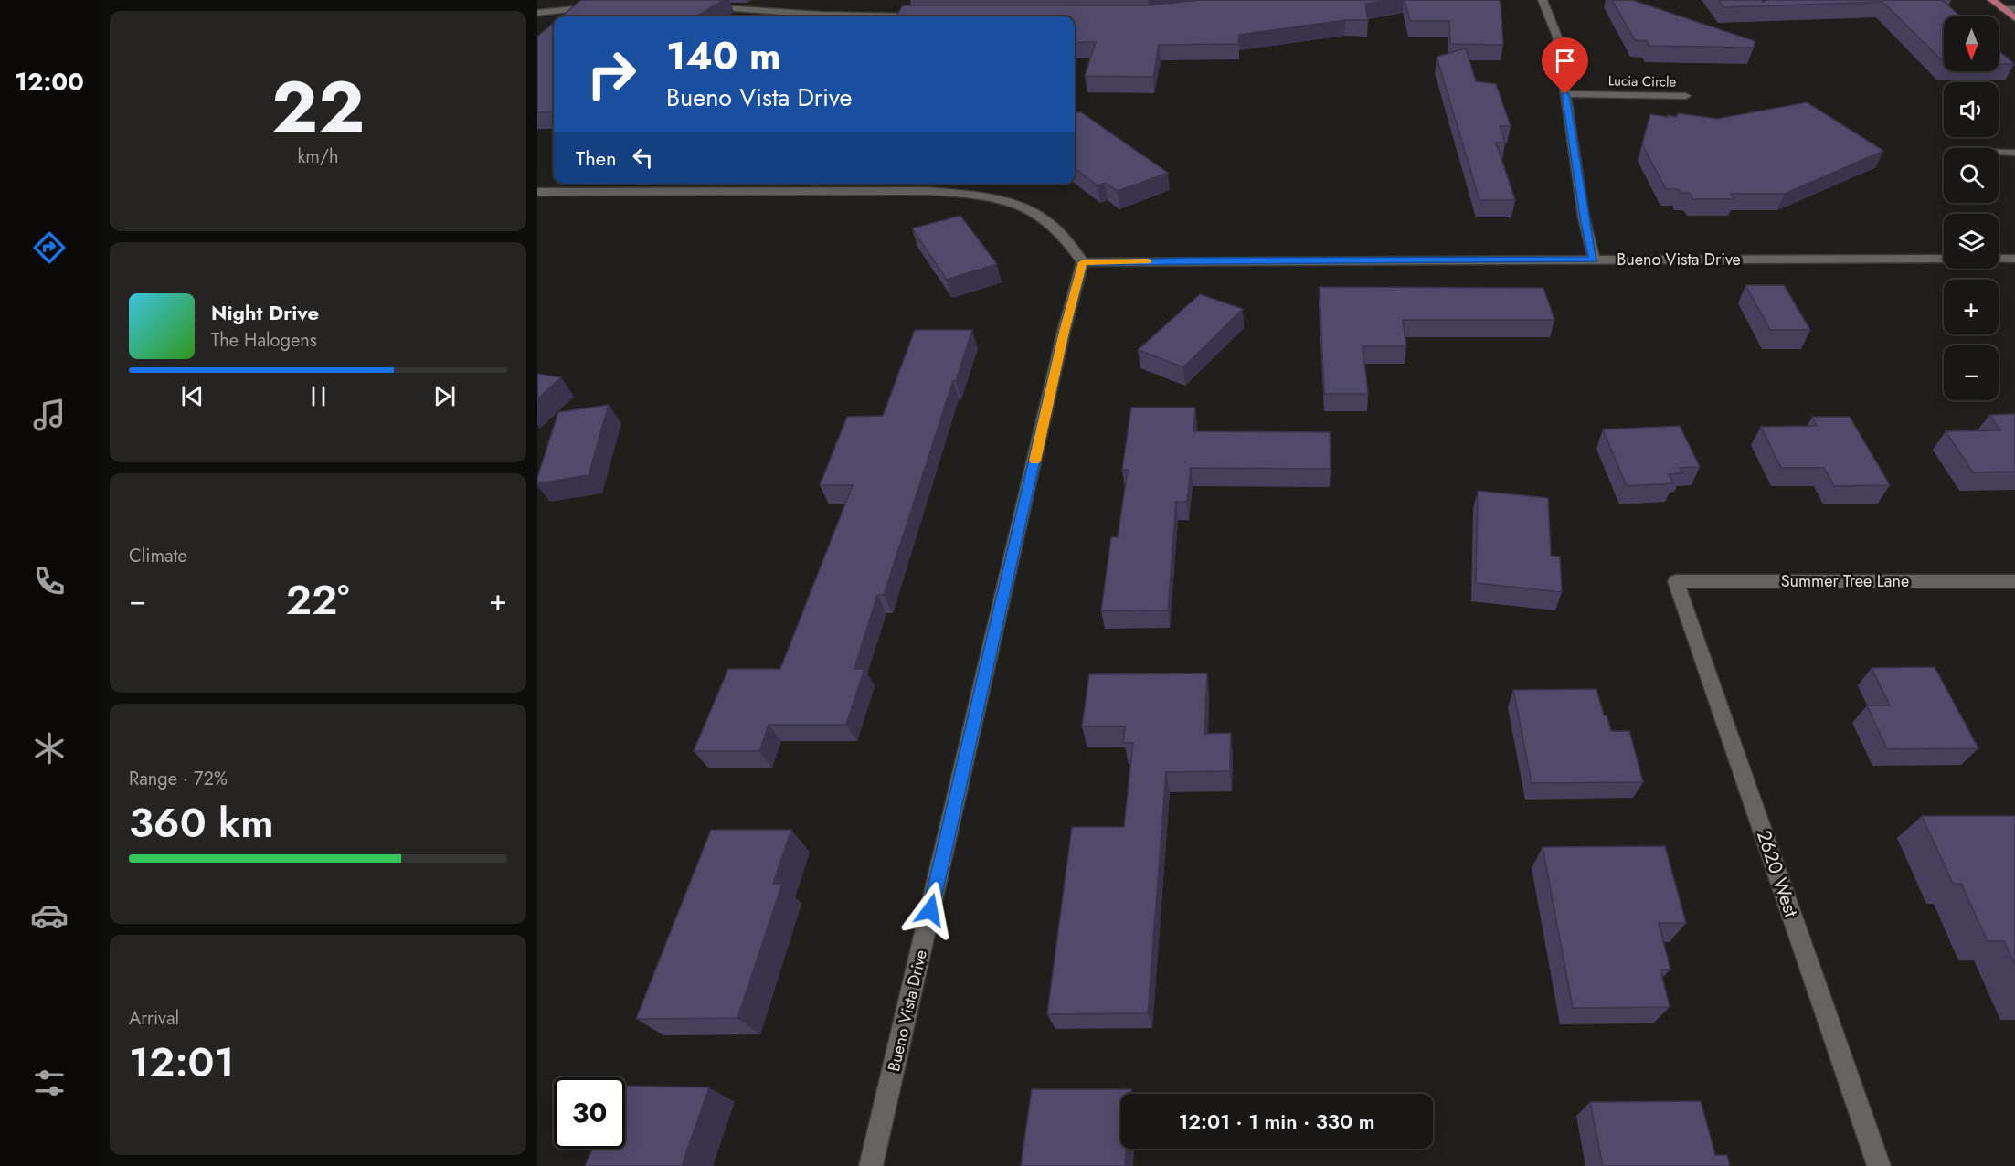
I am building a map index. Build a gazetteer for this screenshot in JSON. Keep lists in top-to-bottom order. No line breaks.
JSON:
{"streets":{"street":["Lucia Circle","Bueno Vista Drive","Summer Tree Lane","2620 West"]},"crossings":[["Summer Tree Lane","2620 West"]],"north":"bottom","page":{"tabs":"12:00","tile":[["22","km/h"],"Climate",["Range · 72%","360 km"],["Arrival","12:01"]],"map_buttons":["+","−"],"turn":["140 m","Bueno Vista Drive"],"then":"Then","song":["Night Drive","The Halogens"],"heat":["−","22°","+"],"limit":"30","trip":"12:01 · 1 min · 330 m"}}
